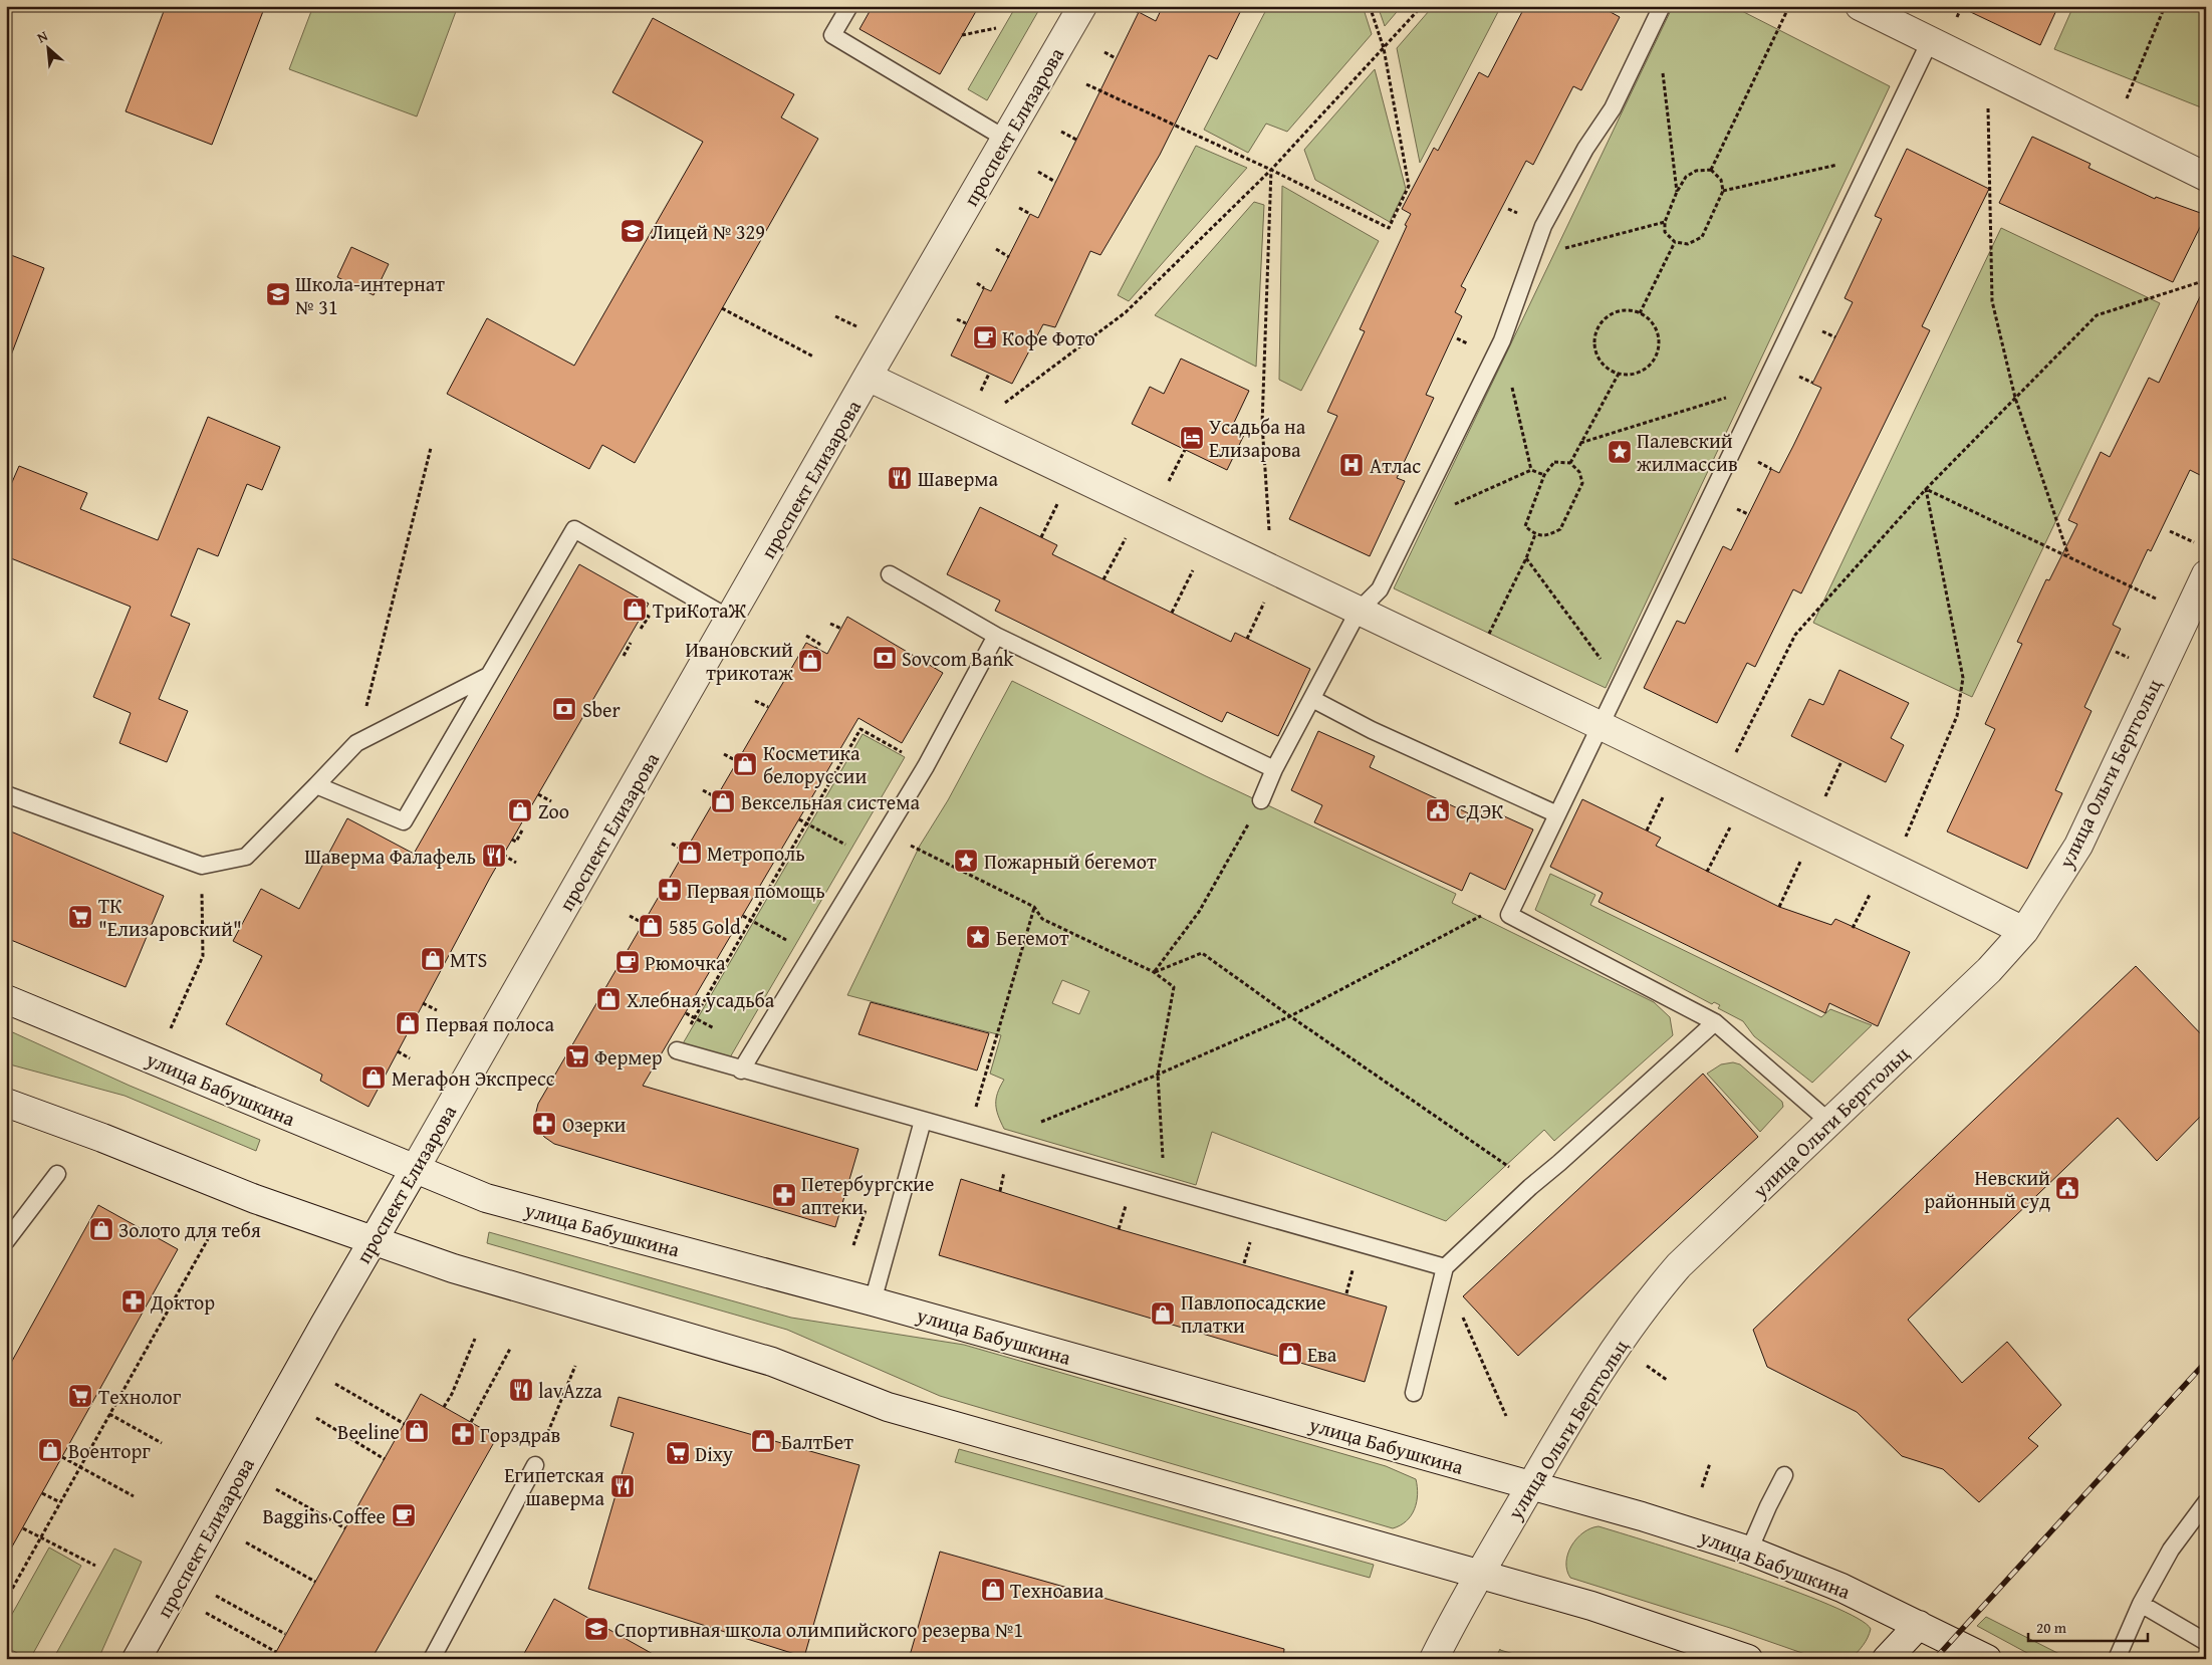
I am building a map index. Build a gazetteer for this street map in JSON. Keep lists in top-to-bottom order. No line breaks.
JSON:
{"streets":{"street":["проспект Елизарова","улица Ольги Берггольц","улица Бабушкина"]},"crossings":[["проспект Елизарова","улица Бабушкина"],["улица Ольги Берггольц","улица Бабушкина"]],"places":{"school or university":["Лицей № 329","Школа-интернат № 31","Спортивная школа олимпийского резерва №1"],"cafe":["Кофе Фото","Рюмочка","Baggins Coffee"],"hotel":["Усадьба на Елизарова"],"place":["Палевский жилмассив","Пожарный бегемот","Бегемот"],"hospital":["Атлас"],"restaurant":["Шаверма","Шаверма Фалафель","lavAzza","Египетская шаверма"],"shop":["ТриКотаЖ","Ивановский трикотаж","Косметика белоруссии","Вексельная система","Zoo","Метрополь","585 Gold","MTS","Хлебная усадьба","Первая полоса","Мегафон Экспресс","Золото для тебя","Павлопосадские платки","Ева","Beeline","БалтБет","Военторг","Техноавиа"],"bank":["Sovcom Bank","Sber"],"public building":["СДЭК","Невский районный суд"],"pharmacy":["Первая помощь","Озерки","Петербургские аптеки","Доктор","Горздрав"],"supermarket":["ТК \"Елизаровский\"","Фермер","Технолог","Dixy"]},"scale_bar":"20 m","north":"top left"}
